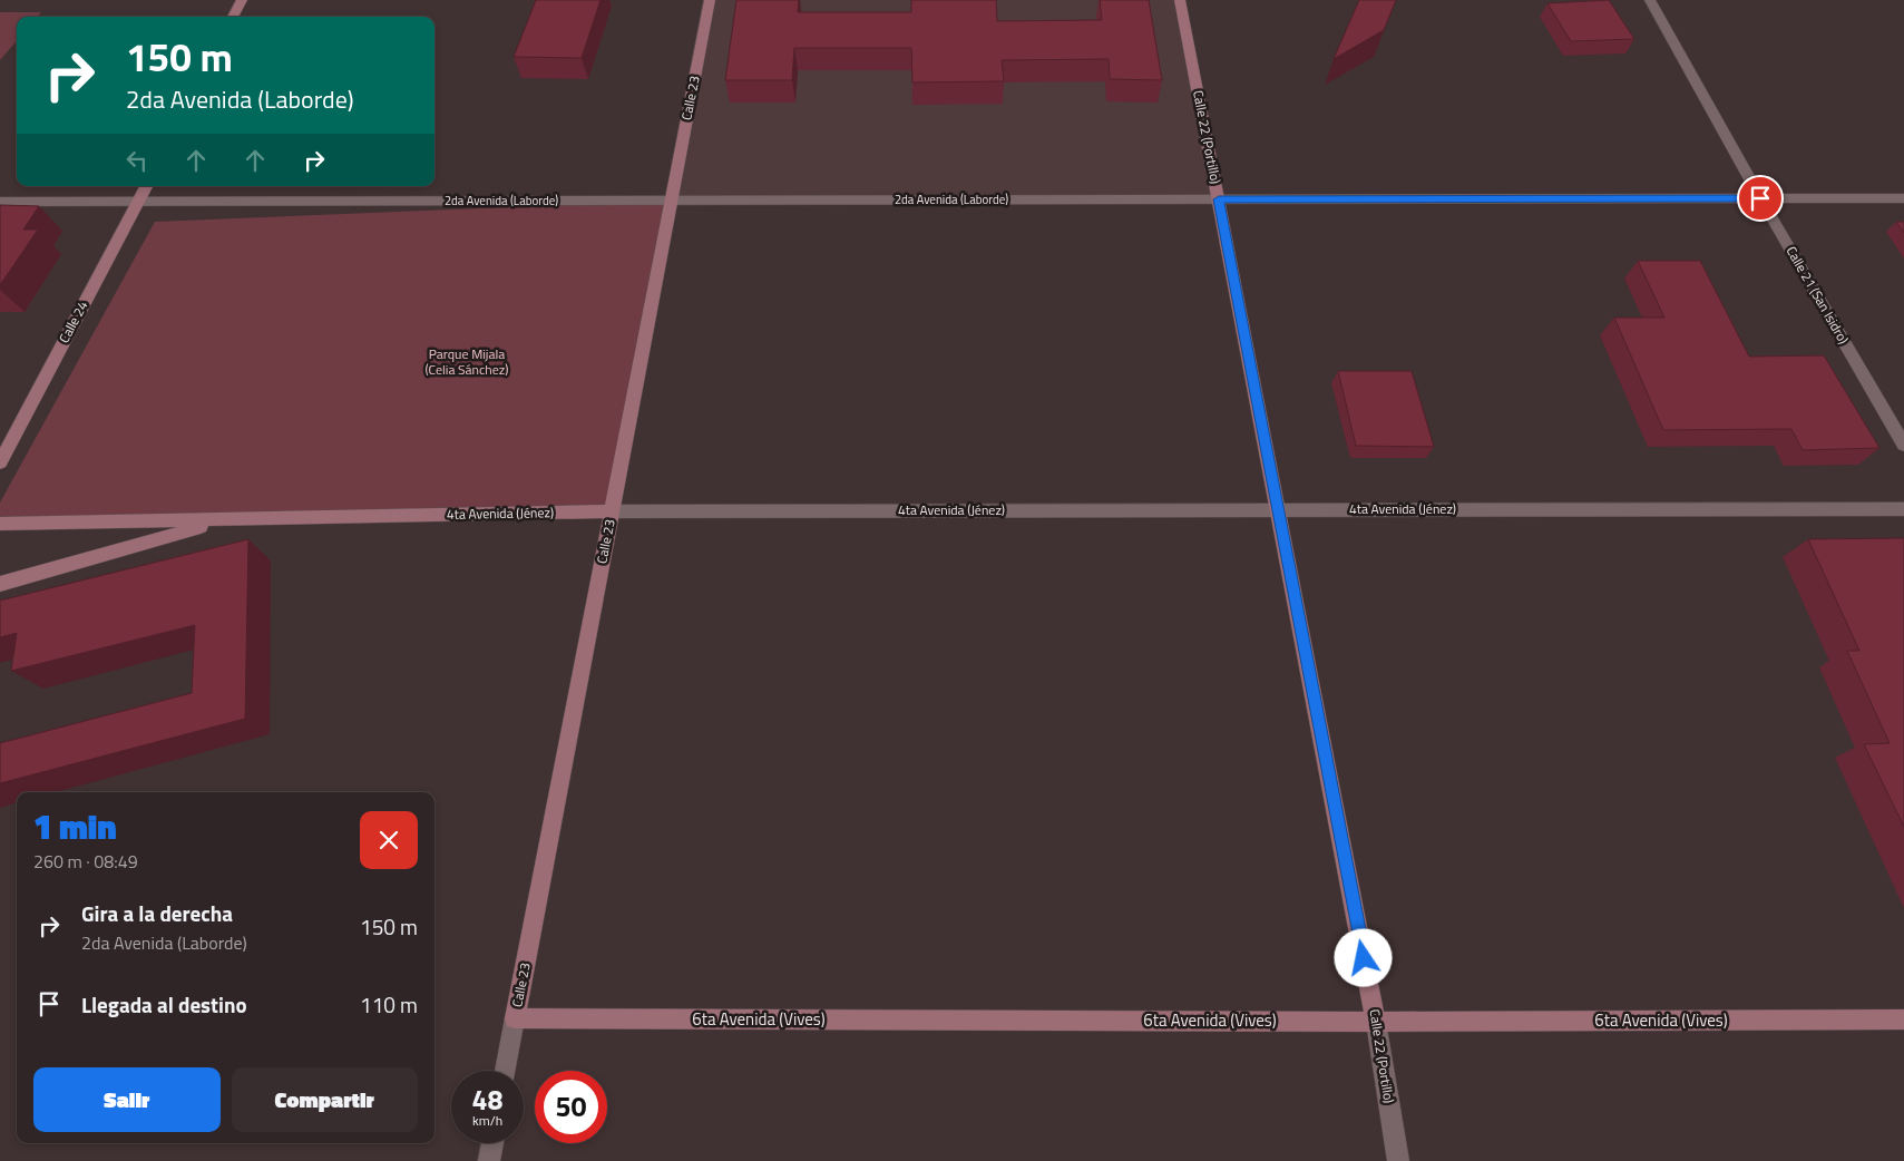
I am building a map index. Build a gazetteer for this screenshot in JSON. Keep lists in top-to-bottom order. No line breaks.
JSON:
{"streets":{"main road":["Calle 23","Calle 22 (Portillo)","Calle 24","4ta Avenida (Jénez)","6ta Avenida (Vives)"],"street":["2da Avenida (Laborde)","Calle 21 (San Isidro)"]},"crossings":[["Calle 23","2da Avenida (Laborde)"],["Calle 23","4ta Avenida (Jénez)"],["Calle 23","6ta Avenida (Vives)"],["Calle 22 (Portillo)","2da Avenida (Laborde)"],["Calle 22 (Portillo)","4ta Avenida (Jénez)"],["Calle 22 (Portillo)","6ta Avenida (Vives)"],["2da Avenida (Laborde)","Calle 21 (San Isidro)"],["2da Avenida (Laborde)","Calle 24"]],"parks":["Parque Mijala (Celia Sánchez)"],"page":{"turn":["150 m","2da Avenida (Laborde)"],"heading":["1 min","260 m · 08:49"],"list":[{"name":"Gira a la derecha","note":"2da Avenida (Laborde)","value":"150 m"},{"name":"Llegada al destino","value":"110 m"}],"buttons":["Salir","Compartir"],"speed":"48 km/h","limit":"50"}}
